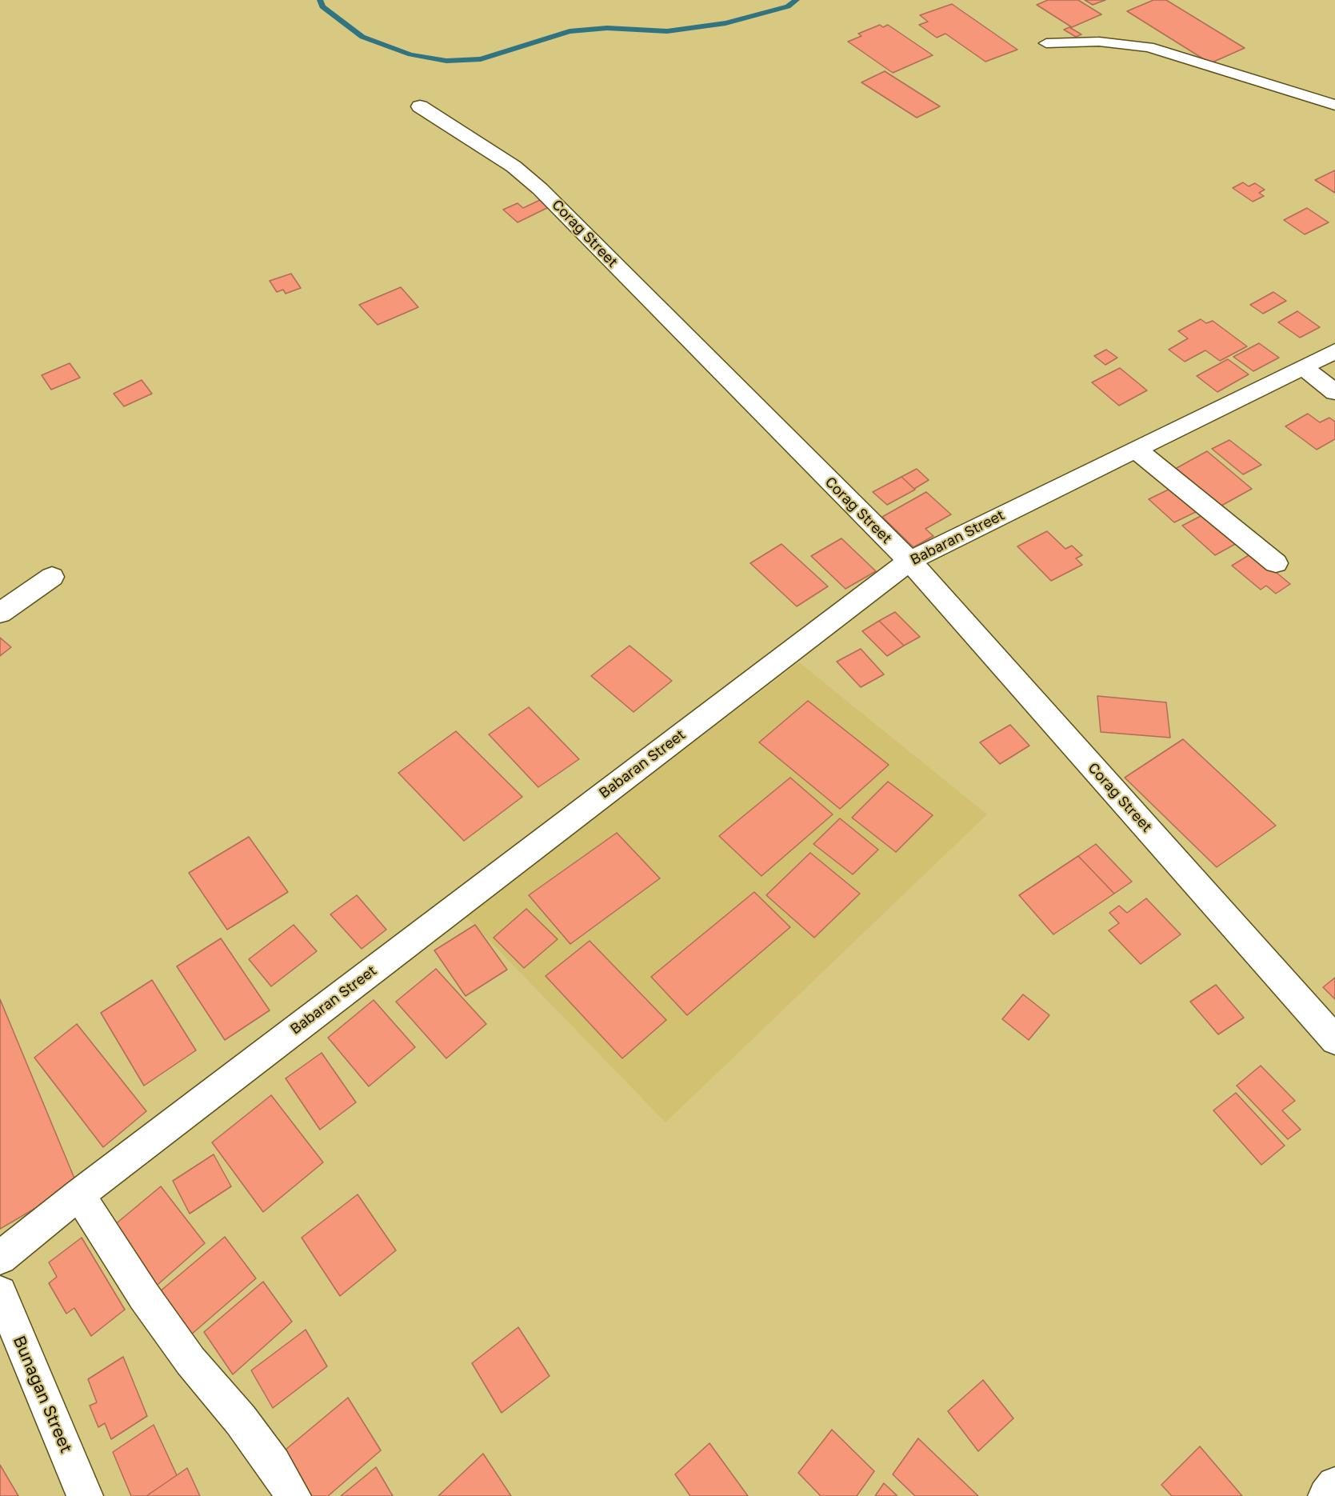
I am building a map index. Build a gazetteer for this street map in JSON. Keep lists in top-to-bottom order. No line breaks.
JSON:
{"streets":{"street":["Corag Street","Babaran Street","Bunagan Street"]},"crossings":[["Corag Street","Babaran Street"]]}
